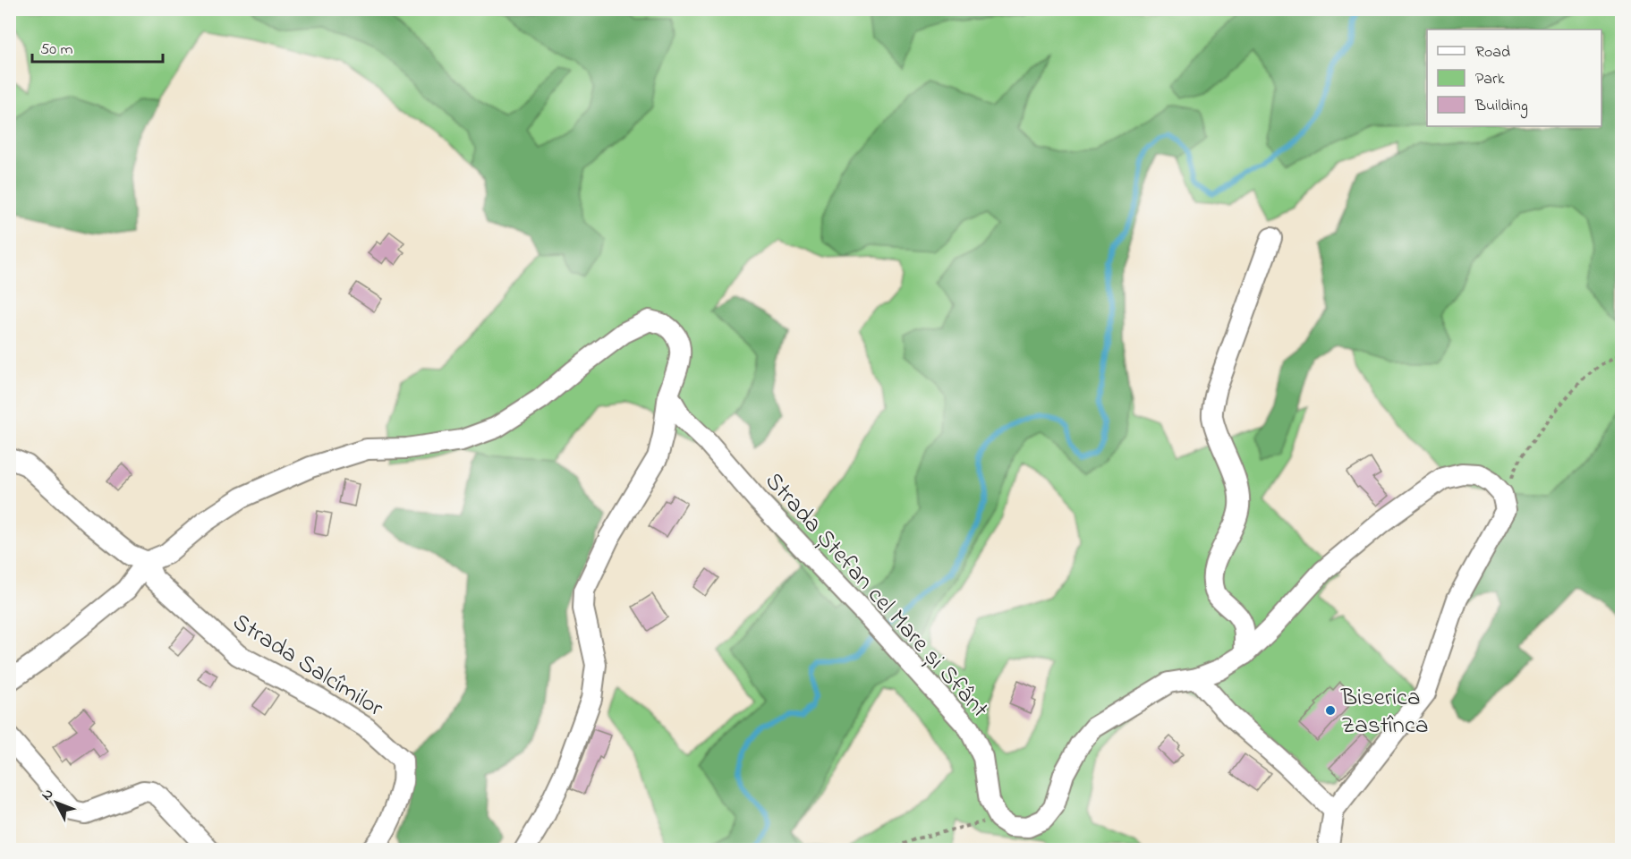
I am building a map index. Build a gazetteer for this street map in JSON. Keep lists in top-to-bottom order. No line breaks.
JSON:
{"streets":{"street":["Strada Ștefan cel Mare și Sfânt","Strada Salcîmilor"]},"places":["Biserica Zastînca"],"legend":["Road","Park","Building"],"scale_bar":"50 m","north":"top left"}
